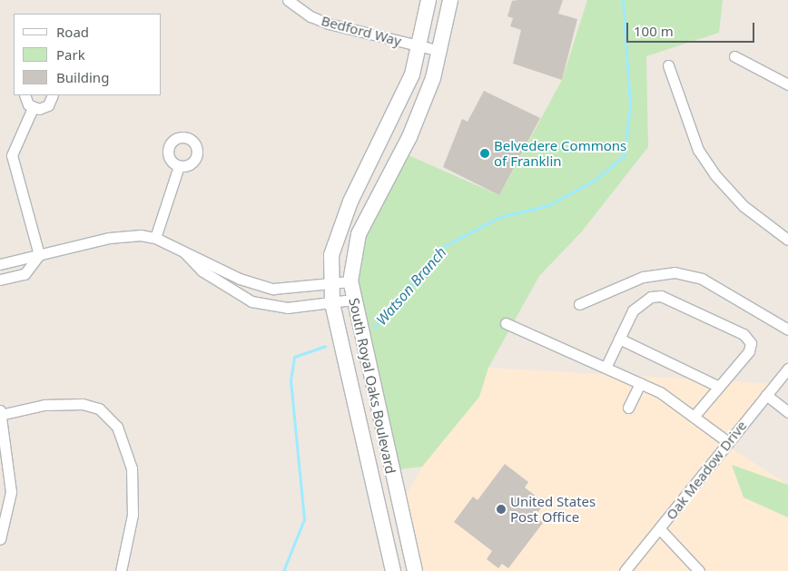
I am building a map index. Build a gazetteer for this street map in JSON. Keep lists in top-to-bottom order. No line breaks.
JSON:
{"streets":{"main road":["South Royal Oaks Boulevard"],"street":["Bedford Way","Oak Meadow Drive"]},"crossings":[["Bedford Way","South Royal Oaks Boulevard"]],"water":["Watson Branch"],"places":["Belvedere Commons of Franklin","United States Post Office"],"legend":["Road","Park","Building"],"scale_bar":"100 m"}
